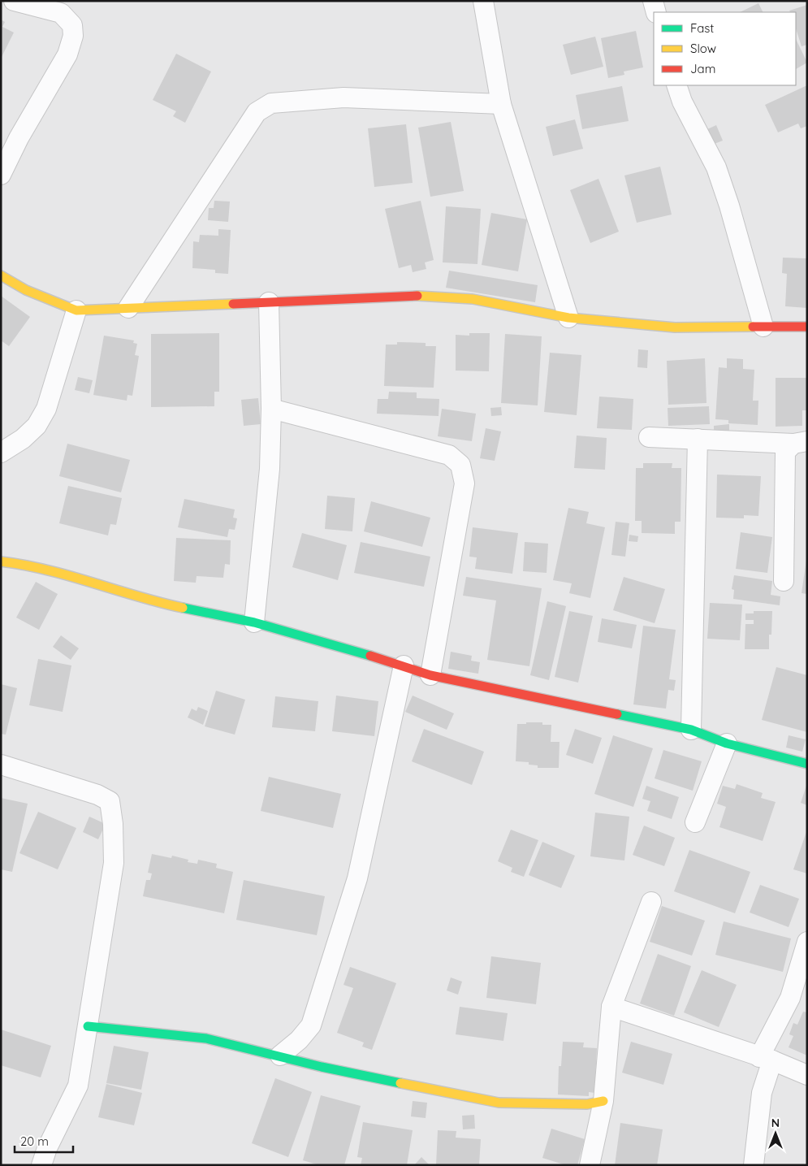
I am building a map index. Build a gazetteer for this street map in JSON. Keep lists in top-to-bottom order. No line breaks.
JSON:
{"legend":["Fast","Slow","Jam"],"scale_bar":"20 m","north":"top"}
